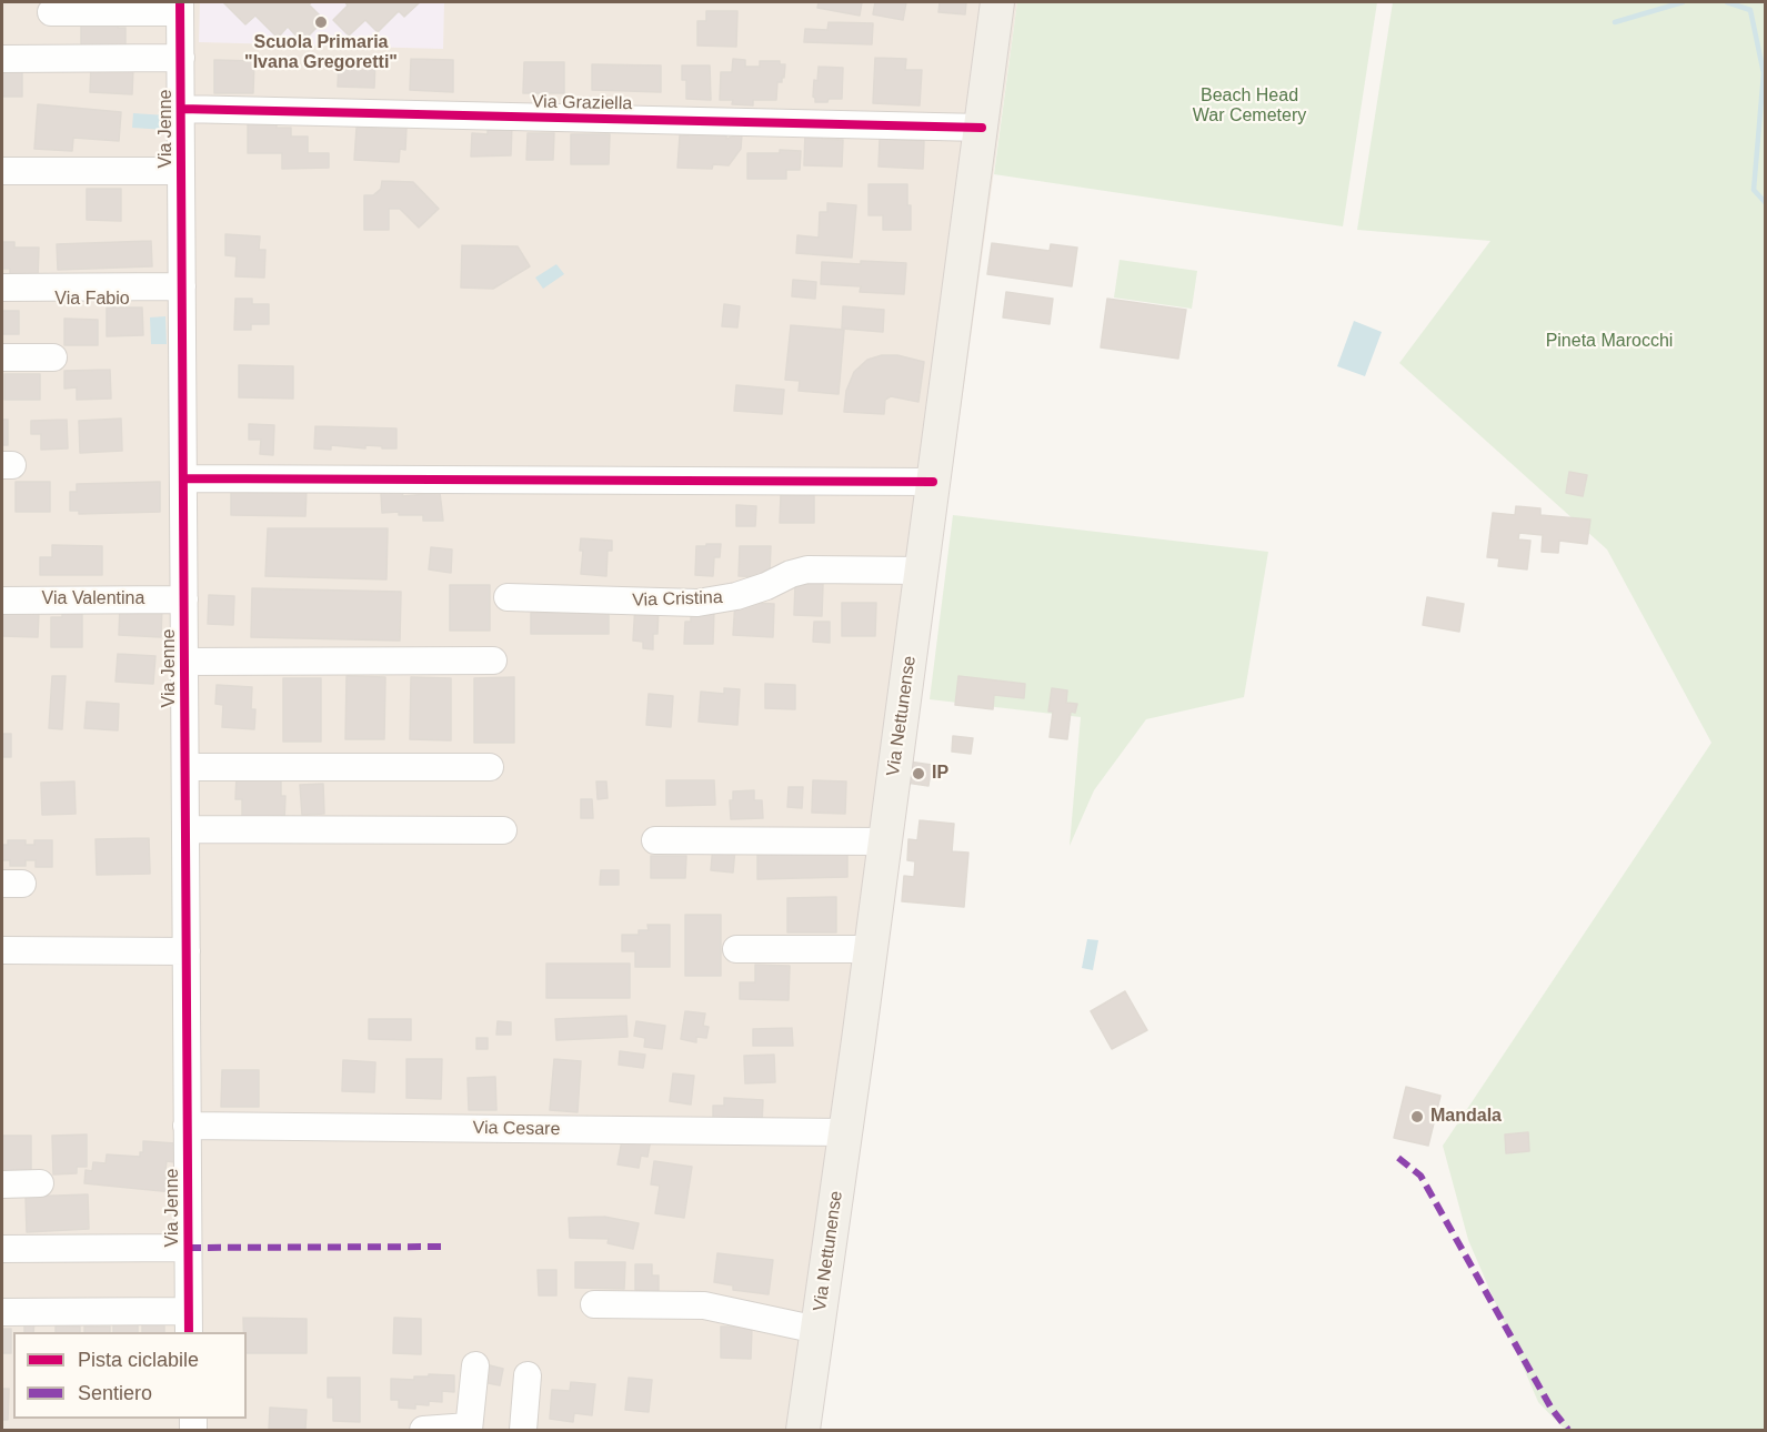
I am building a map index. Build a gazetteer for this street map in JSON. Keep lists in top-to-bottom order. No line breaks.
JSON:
{"streets":{"main road":["Via Nettunense"],"street":["Via Graziella","Via Jenne","Via Fabio","Via Valentina","Via Cristina","Via Cesare"]},"crossings":[["Via Graziella","Via Jenne"],["Via Graziella","Via Nettunense"],["Via Jenne","Via Fabio"],["Via Jenne","Via Valentina"],["Via Jenne","Via Cesare"],["Via Cristina","Via Nettunense"],["Via Nettunense","Via Cesare"]],"parks":["Beach Head War Cemetery","Pineta Marocchi"],"places":["Scuola Primaria \"Ivana Gregoretti\"","IP","Mandala"],"legend":["Pista ciclabile","Sentiero"]}
